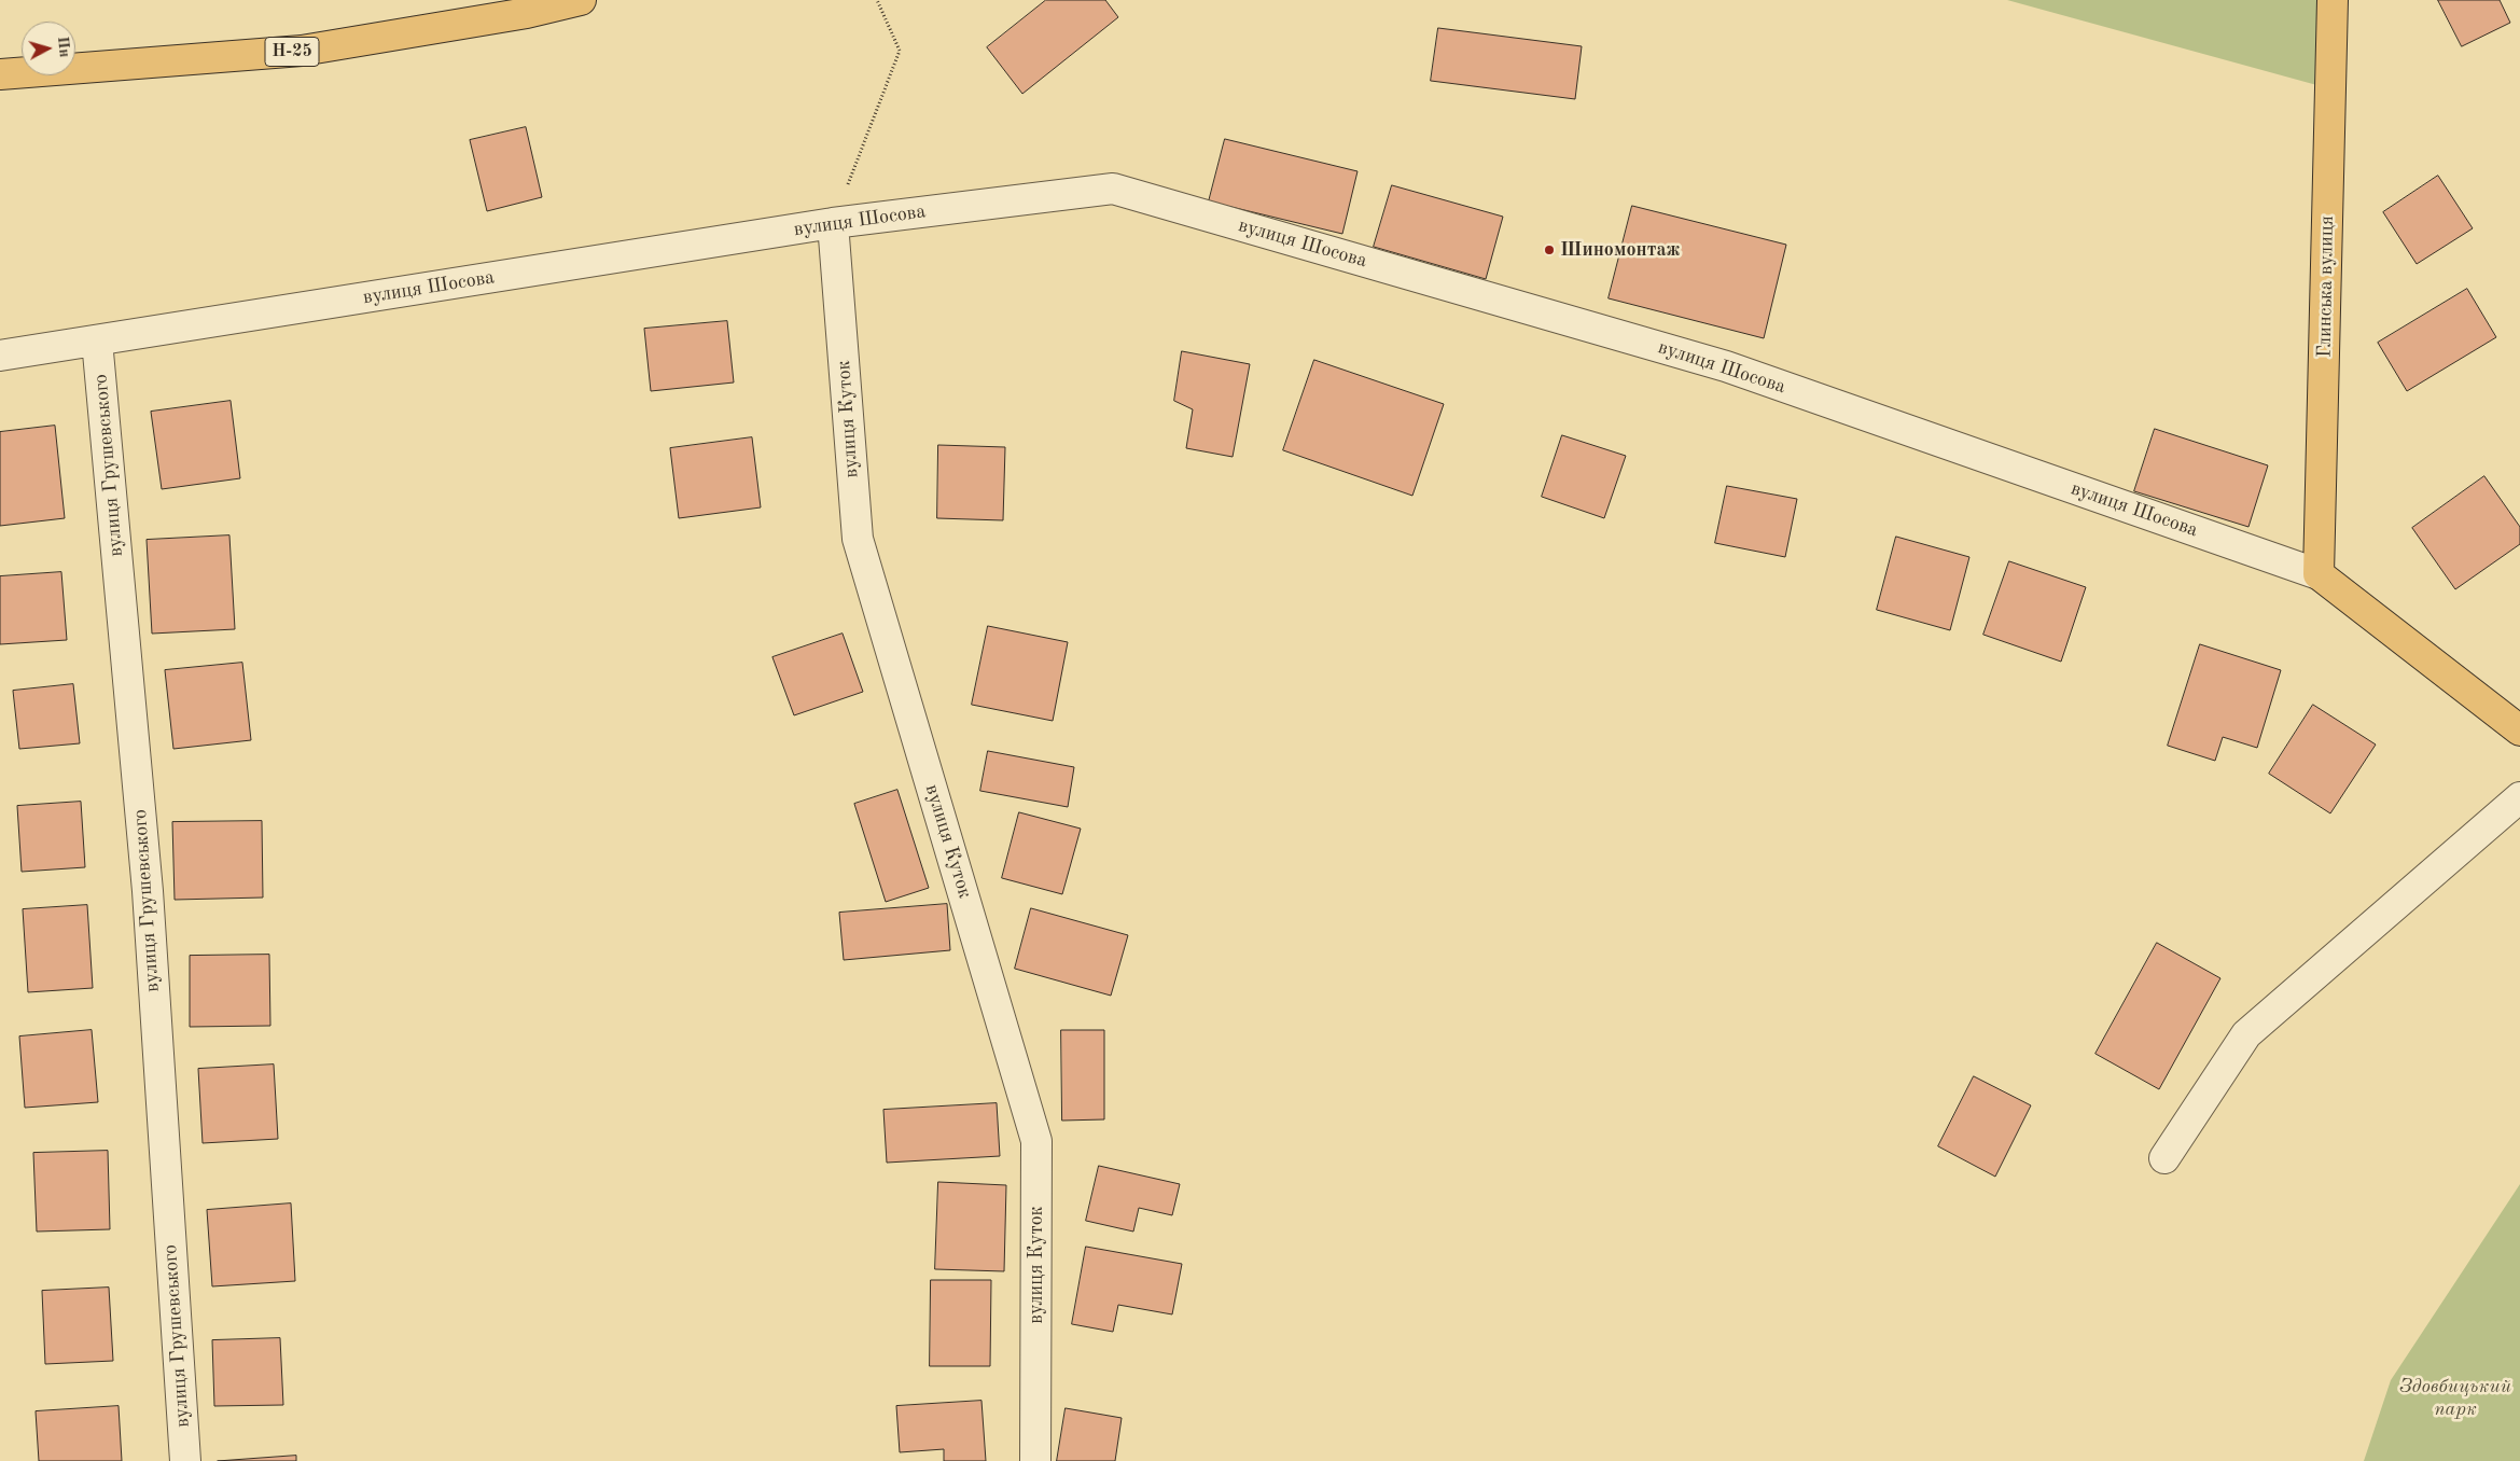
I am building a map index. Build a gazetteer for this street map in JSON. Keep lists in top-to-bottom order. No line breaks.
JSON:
{"streets":{"main road":["Н-25","вулиця Шосова","Глинська вулиця"],"street":["вулиця Куток","вулиця Грушевського"]},"crossings":[["вулиця Шосова","Глинська вулиця"],["вулиця Шосова","вулиця Куток"],["вулиця Шосова","вулиця Грушевського"]],"parks":["Здовбицький парк"],"places":["Шиномонтаж"],"north":"right"}
